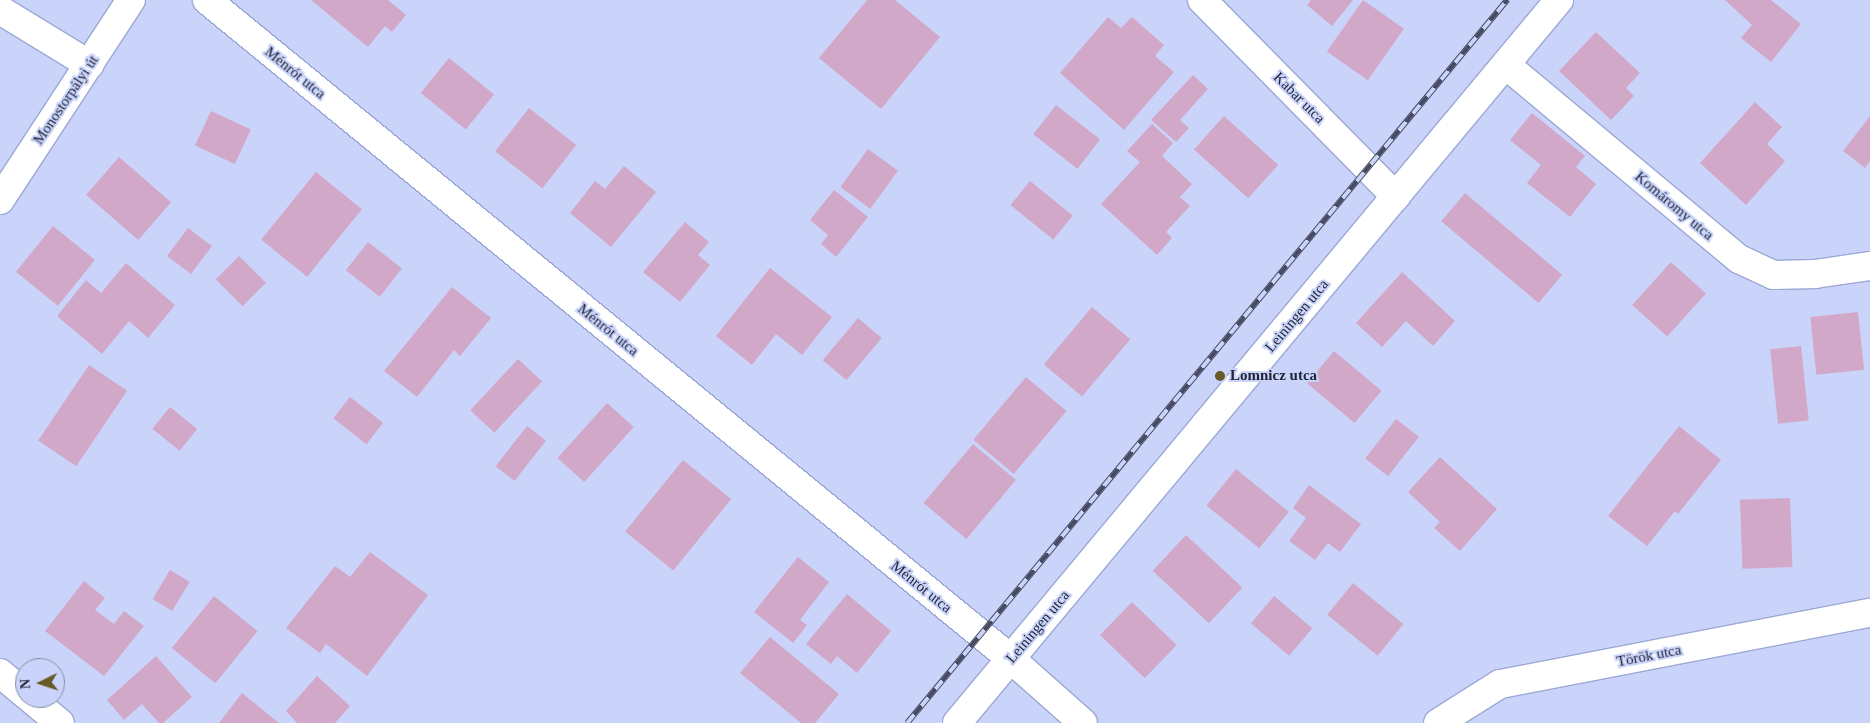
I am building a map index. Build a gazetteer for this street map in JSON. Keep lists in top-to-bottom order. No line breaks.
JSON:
{"streets":{"street":["Ménrót utca","Kabar utca","Monostorpályi út","Komáromy utca","Leiningen utca","Török utca"]},"crossings":[["Ménrót utca","Leiningen utca"],["Kabar utca","Leiningen utca"],["Komáromy utca","Leiningen utca"]],"places":["Lomnicz utca"],"north":"left"}
